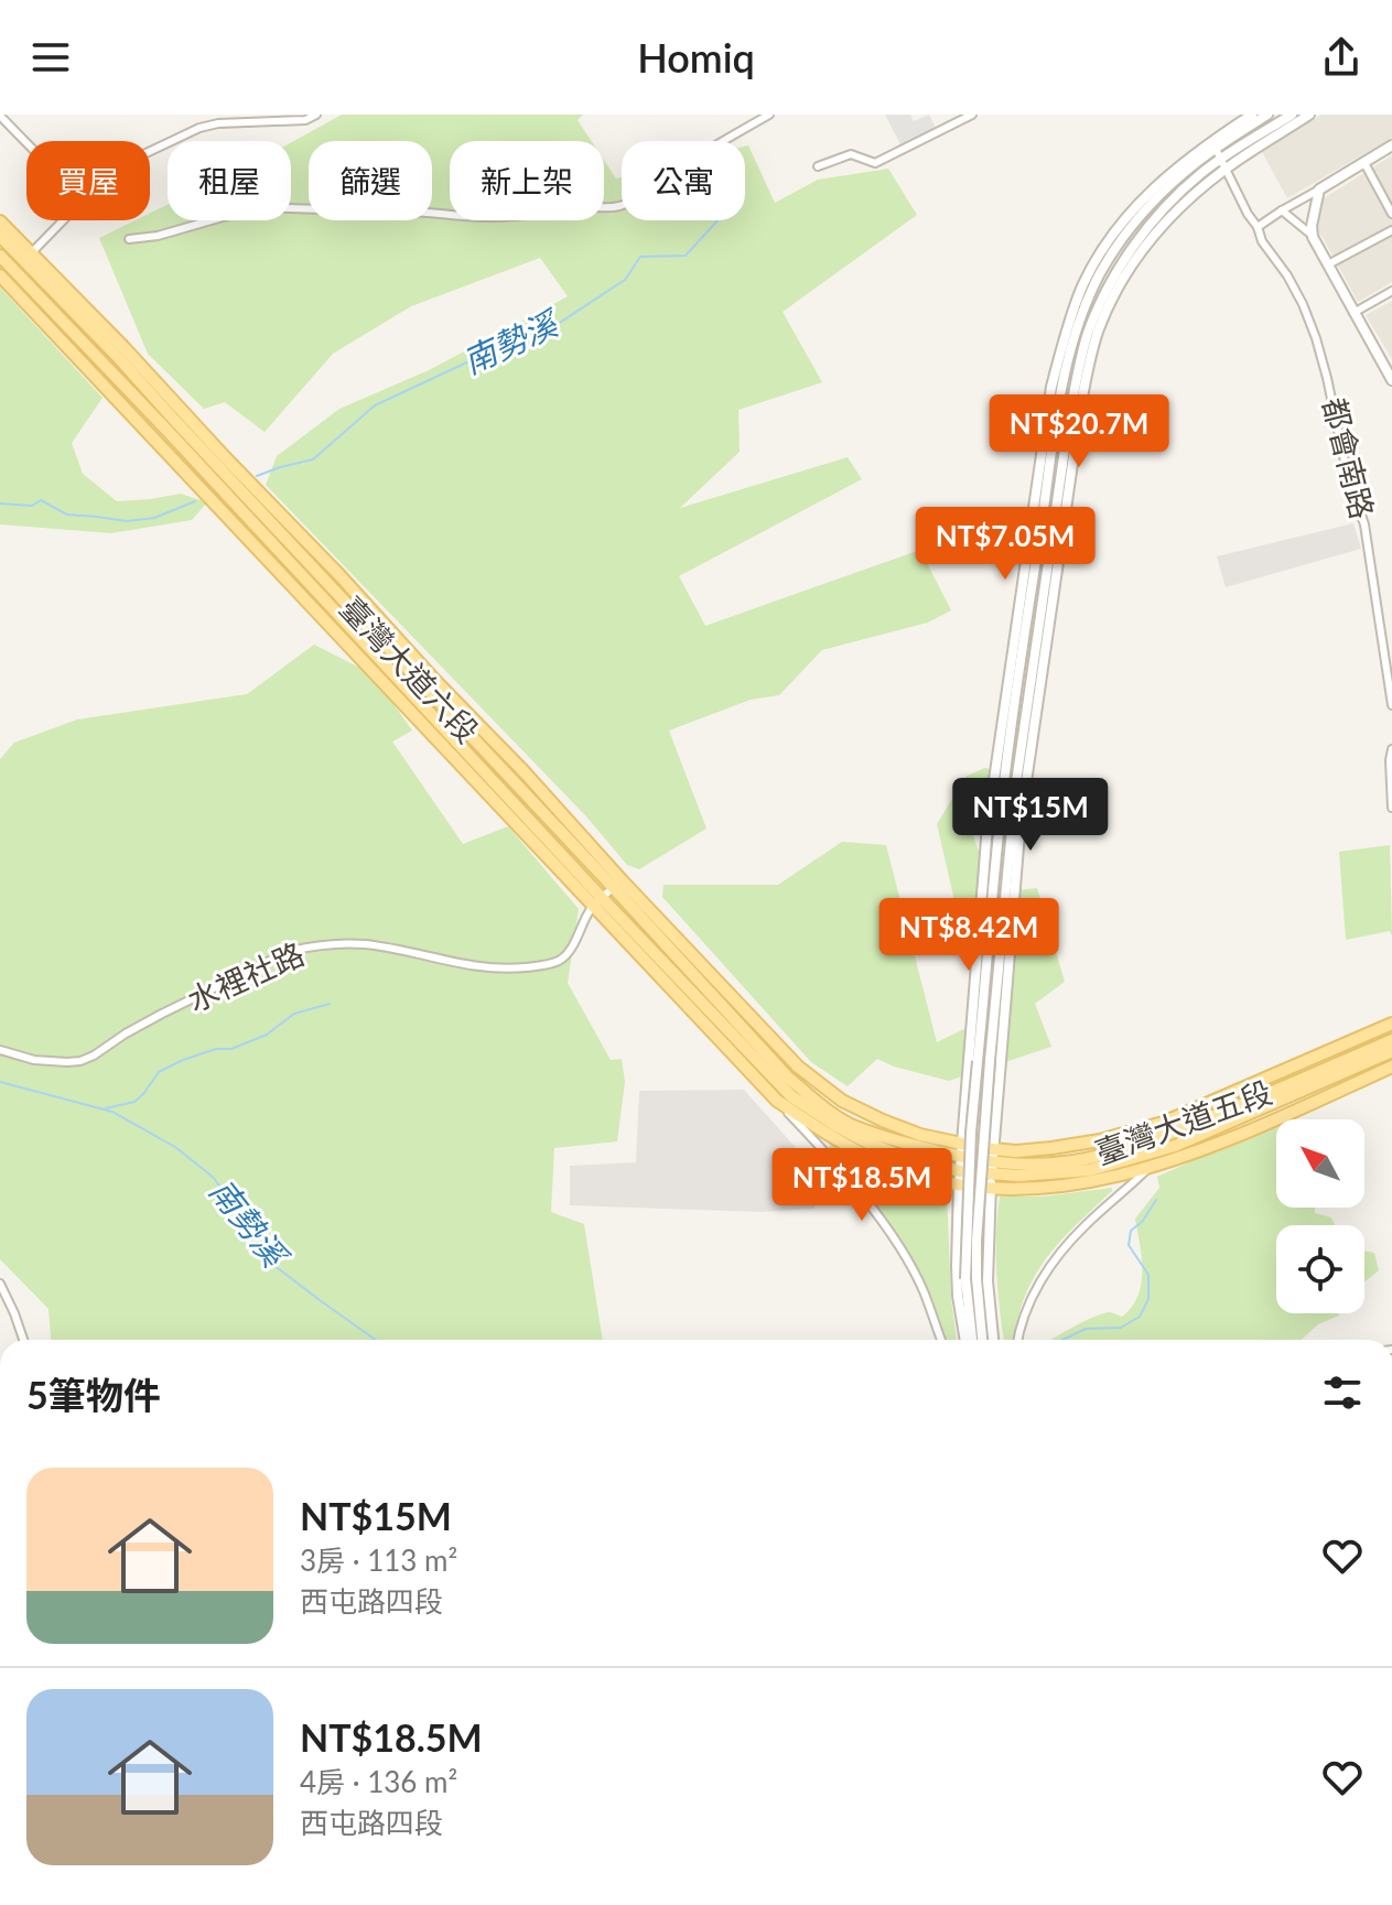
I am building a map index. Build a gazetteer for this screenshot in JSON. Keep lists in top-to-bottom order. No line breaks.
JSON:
{"streets":{"main road":["臺灣大道六段","臺灣大道五段"],"street":["都會南路","水裡社路"]},"crossings":[["臺灣大道六段","水裡社路"],["臺灣大道六段","臺灣大道五段"]],"water":["南勢溪"],"north":"top left","page":{"header":"Homiq","chip":["買屋","租屋","篩選","新上架","公寓"],"price":["NT$20.7M","NT$7.05M","NT$15M","NT$8.42M","NT$18.5M"],"heading":"5筆物件","list":[{"name":"NT$15M","note":"3房 · 113 m² · 西屯路四段"},{"name":"NT$18.5M","note":"4房 · 136 m² · 西屯路四段"}]}}
